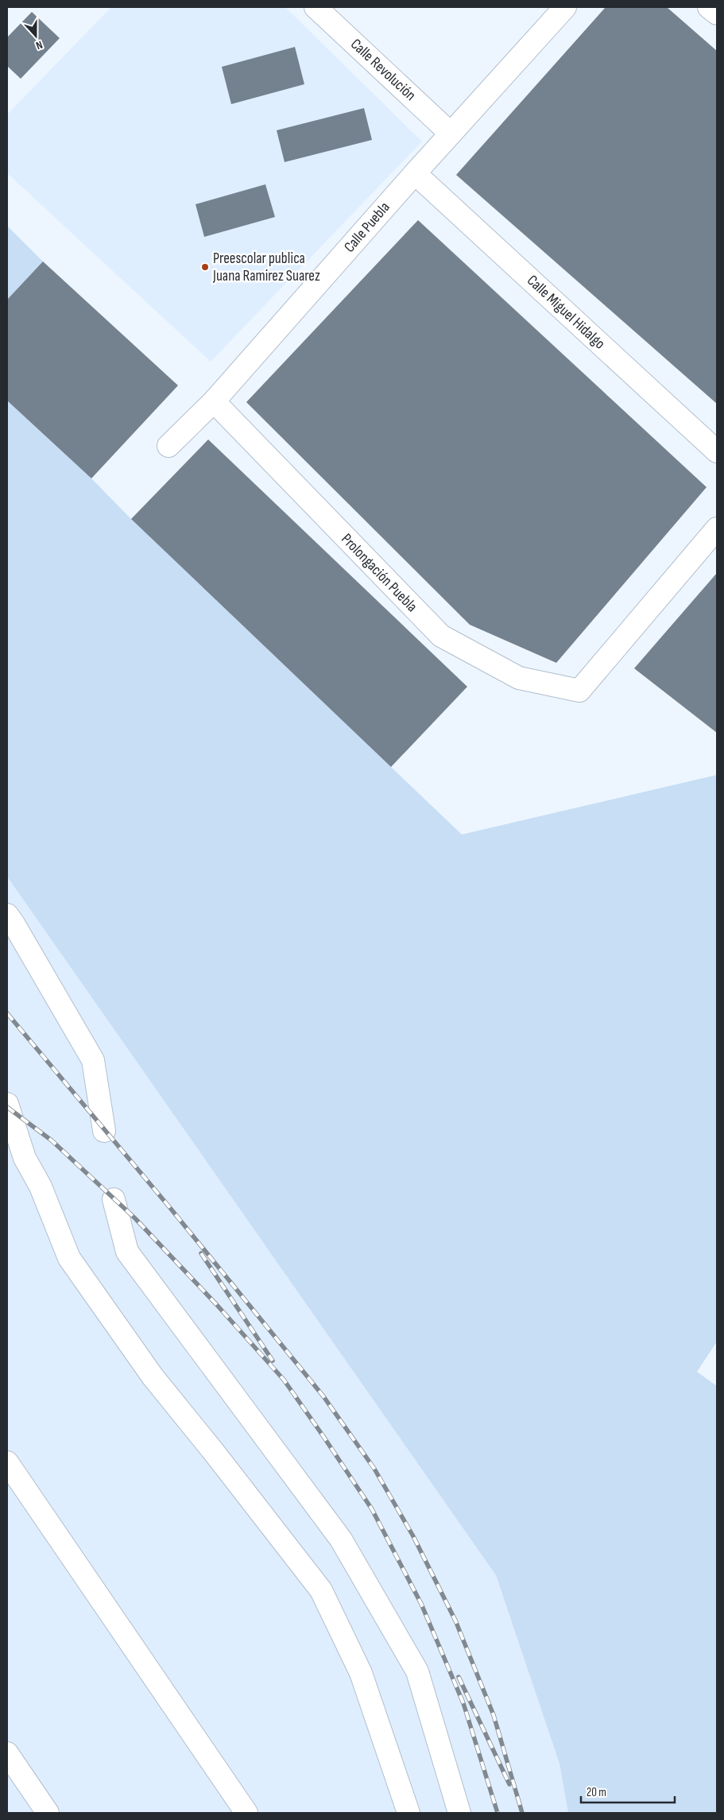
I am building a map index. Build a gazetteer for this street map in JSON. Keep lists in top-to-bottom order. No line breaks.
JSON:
{"streets":{"street":["Calle Revolución","Calle Puebla","Calle Miguel Hidalgo","Prolongación Puebla"]},"crossings":[["Calle Revolución","Calle Puebla"],["Calle Puebla","Calle Miguel Hidalgo"],["Calle Puebla","Prolongación Puebla"]],"places":["Preescolar publica Juana Ramirez Suarez"],"scale_bar":"20 m","north":"bottom"}
